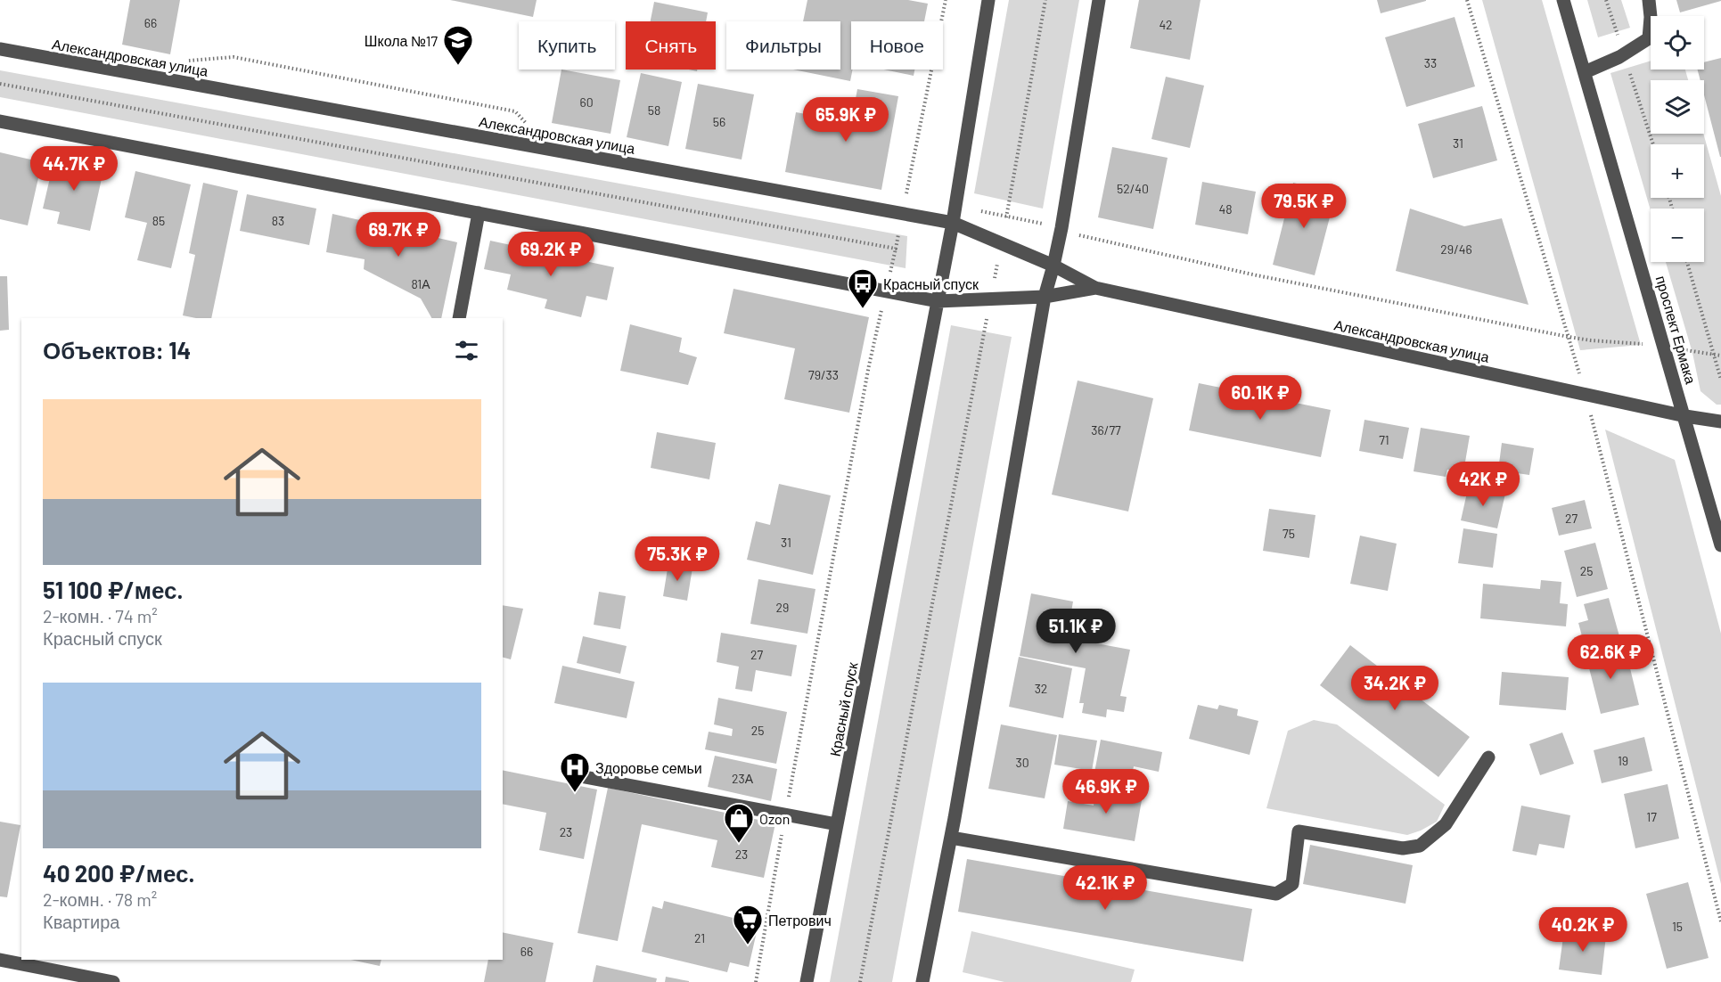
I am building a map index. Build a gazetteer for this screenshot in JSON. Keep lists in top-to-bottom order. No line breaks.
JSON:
{"streets":{"street":["Александровская улица","проспект Ермака","Красный спуск"]},"crossings":[["Александровская улица","проспект Ермака"],["Александровская улица","Красный спуск"]],"places":{"school or university":["Школа №17"],"bus stop":["Красный спуск"],"hospital":["Здоровье семьи"],"shop":["Ozon"],"supermarket":["Петрович"]},"house_numbers":["66","42","33","60","58","56","31","52/40","48","85","83","29/46","81А","79/33","36/77","71","27","75","31","25","29","27","32","25","19","30","23А","17","23","23","15","21","66"],"page":{"map_buttons":["+","−"],"chip":["Купить","Снять","Фильтры","Новое"],"price":["65.9K ₽","44.7K ₽","79.5K ₽","69.7K ₽","69.2K ₽","60.1K ₽","42K ₽","75.3K ₽","51.1K ₽","62.6K ₽","34.2K ₽","46.9K ₽","42.1K ₽","40.2K ₽"],"heading":"Объектов: 14","list":[{"name":"51 100 ₽/мес.","note":"2-комн. · 74 m² · Красный спуск"},{"name":"40 200 ₽/мес.","note":"2-комн. · 78 m² · Квартира"}]}}
